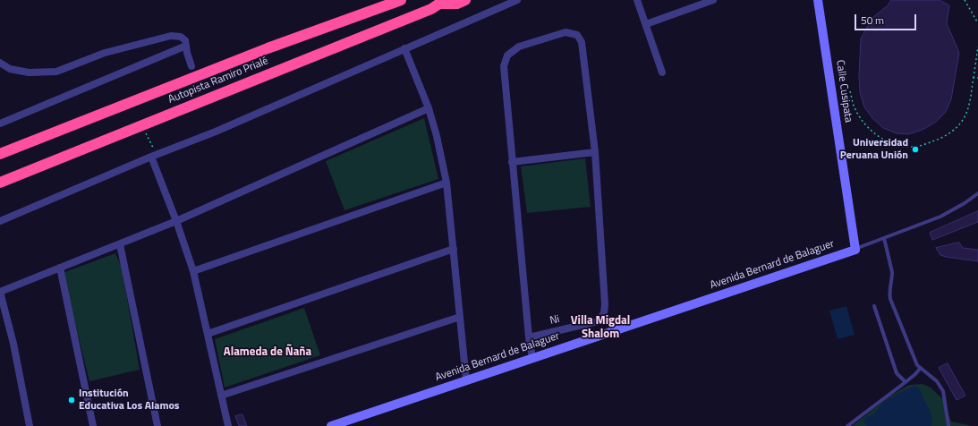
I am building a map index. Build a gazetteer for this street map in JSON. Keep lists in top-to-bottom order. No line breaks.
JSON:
{"streets":{"highway":["Autopista Ramiro Prialé"],"street":["Calle Cusipata","Avenida Bernard de Balaguer","Ni"]},"crossings":[["Calle Cusipata","Avenida Bernard de Balaguer"]],"districts":["Villa Migdal Shalom","Alameda de Ñaña"],"places":["Universidad Peruana Unión","Institución Educativa Los Alamos"],"scale_bar":"50 m"}
